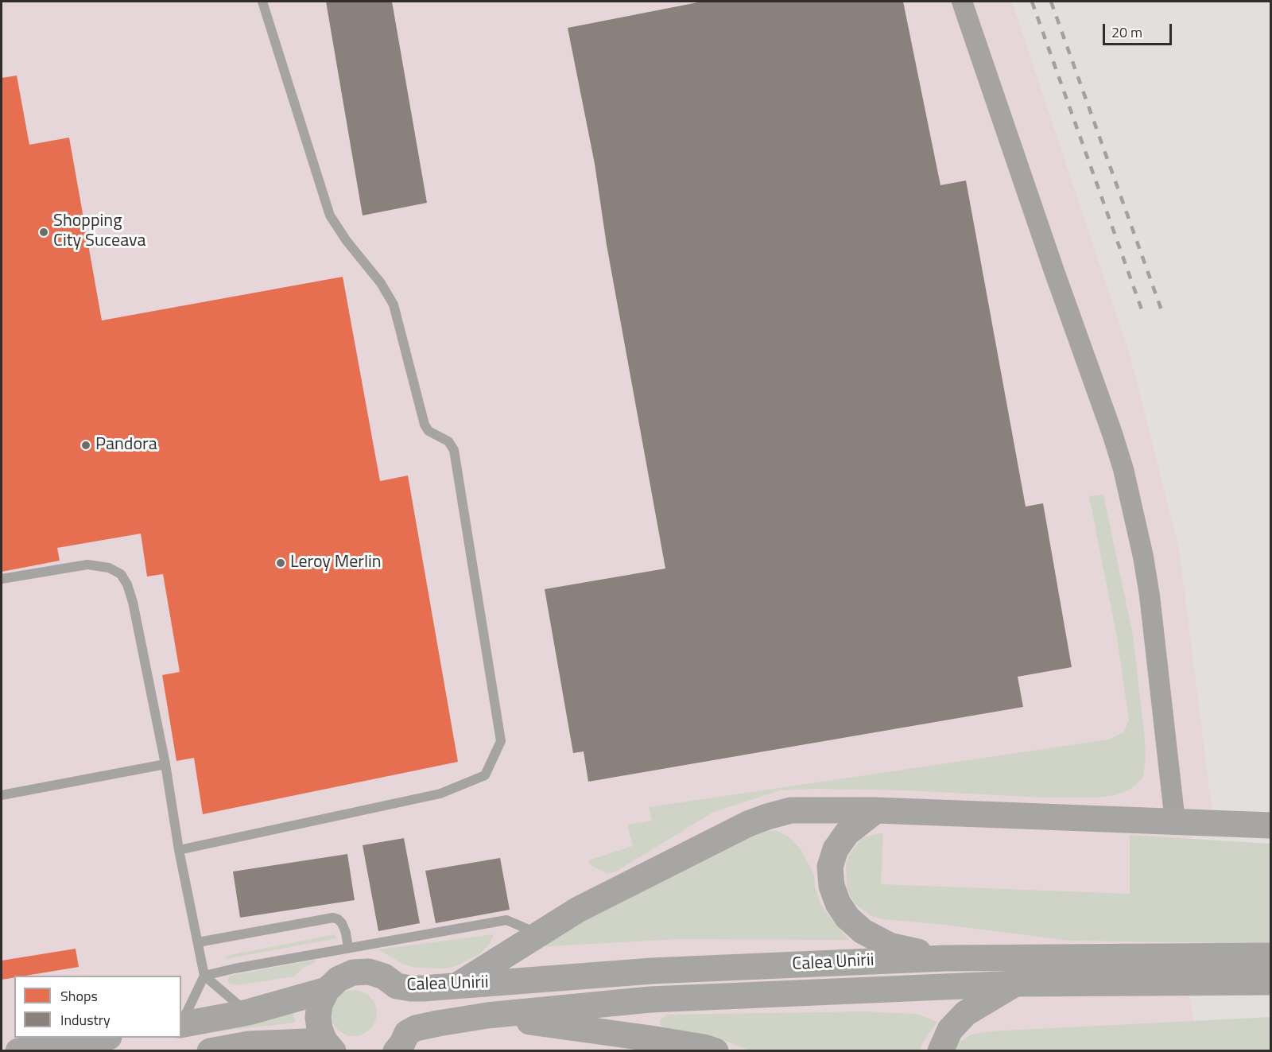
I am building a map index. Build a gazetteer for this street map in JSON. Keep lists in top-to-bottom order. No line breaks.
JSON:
{"streets":{"main road":["Calea Unirii"]},"places":["Shopping City Suceava","Pandora","Leroy Merlin"],"legend":["Shops","Industry"],"scale_bar":"20 m"}
